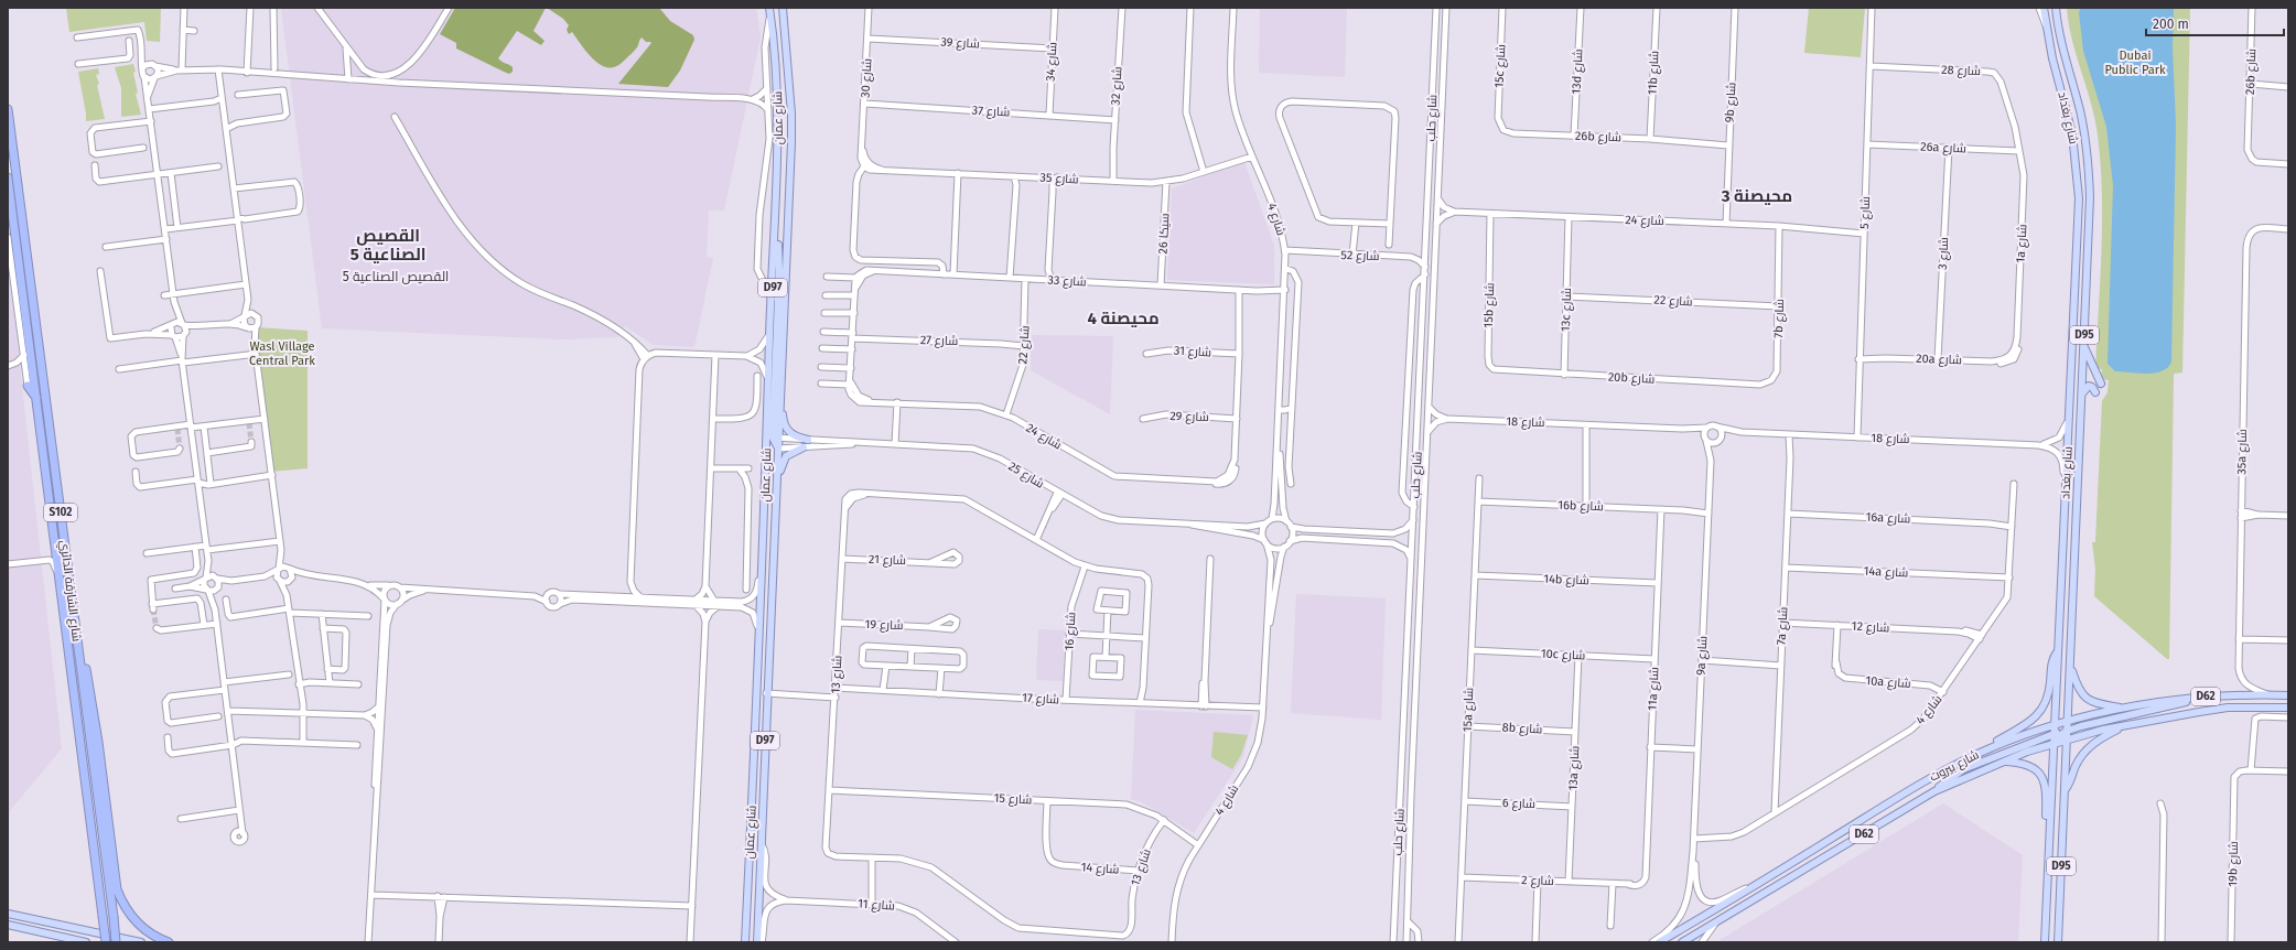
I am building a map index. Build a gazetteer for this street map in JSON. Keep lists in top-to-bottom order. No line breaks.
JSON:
{"streets":{"highway":["S102","شارع الشارقة الدائري"],"main road":["شارع عمان","شارع بغداد","D97","D95","D62","شارع بيروت"],"street":["شارع 39","شارع 34","15c شارع","شارع 28","13d شارع","26b شارع","11b شارع","شارع 30","شارع 32","9b شارع","شارع 37","شارع حلب","26a شارع","شارع 35","شارع 5","شارع 4","شارع 24","سيكا 26","1a شارع","شارع 3","شارع 52","شارع 33","شارع 22","15b شارع","13c شارع","7b شارع","شارع 27","شارع 31","20a شارع","20b شارع","شارع 29","شارع 18","35a شارع","شارع 25","16b شارع","16a شارع","شارع 21","14a شارع","14b شارع","شارع 19","7a شارع","شارع 12","شارع 16","10c شارع","9a شارع","شارع 13","10a شارع","11a شارع","شارع 17","15a شارع","8b شارع","13a شارع","شارع 15","شارع 6","19b شارع","شارع 14","شارع 2","شارع 11"]},"crossings":[["شارع 39","شارع 34"],["شارع 39","شارع 30"],["شارع 34","شارع 37"],["15c شارع","26b شارع"],["شارع 28","26a شارع"],["شارع 28","شارع 5"],["شارع 28","1a شارع"],["13d شارع","26b شارع"],["26b شارع","11b شارع"],["26b شارع","9b شارع"],["شارع 30","شارع 37"],["شارع 32","شارع 37"],["شارع 32","شارع 35"],["9b شارع","شارع 24"],["شارع عمان","شارع 25"],["شارع حلب","شارع 52"],["شارع حلب","شارع 18"],["شارع بغداد","شارع 18"],["شارع بغداد","شارع بيروت"],["26a شارع","شارع 5"],["26a شارع","1a شارع"],["26a شارع","شارع 3"],["شارع 35","شارع 4"],["شارع 35","سيكا 26"],["شارع 5","شارع 24"],["شارع 5","20a شارع"],["شارع 5","شارع 18"],["شارع 4","شارع 52"],["شارع 4","شارع 33"],["شارع 4","شارع 25"],["شارع 4","16a شارع"],["شارع 4","14a شارع"],["شارع 4","7a شارع"],["شارع 4","شارع 12"],["شارع 4","9a شارع"],["شارع 4","10a شارع"],["شارع 4","شارع 17"],["شارع 4","شارع 15"],["شارع 24","شارع 33"],["شارع 24","شارع 22"],["شارع 24","15b شارع"],["شارع 24","13c شارع"],["شارع 24","7b شارع"],["شارع 24","شارع 31"],["شارع 24","شارع 29"],["سيكا 26","شارع 33"],["1a شارع","20a شارع"],["شارع 3","20a شارع"],["شارع 33","شارع 22"],["شارع 22","13c شارع"],["شارع 22","7b شارع"],["شارع 22","شارع 27"],["15b شارع","20b شارع"],["13c شارع","20b شارع"],["7b شارع","20b شارع"],["شارع 18","7a شارع"],["شارع 18","9a شارع"],["35a شارع","شارع بيروت"],["16b شارع","9a شارع"],["16b شارع","11a شارع"],["16b شارع","15a شارع"],["16a شارع","7a شارع"],["شارع 21","شارع 13"],["14a شارع","7a شارع"],["14b شارع","11a شارع"],["14b شارع","15a شارع"],["شارع 19","شارع 13"],["7a شارع","شارع 12"],["شارع 12","10a شارع"],["شارع 16","شارع 13"],["شارع 16","شارع 17"],["10c شارع","11a شارع"],["10c شارع","15a شارع"],["10c شارع","13a شارع"],["9a شارع","شارع بيروت"],["شارع 13","شارع 17"],["شارع 13","شارع 15"],["شارع 13","شارع 14"],["11a شارع","شارع 2"],["15a شارع","8b شارع"],["15a شارع","شارع 6"],["15a شارع","شارع 2"],["8b شارع","13a شارع"],["13a شارع","شارع 6"],["13a شارع","شارع 2"],["شارع 15","شارع 14"]],"districts":["محيصنة 3","القصيص الصناعية 5","القصيص الصناعية 5","محيصنة 4"],"parks":["Dubai Public Park","Wasl Village Central Park"],"scale_bar":"200 m"}
